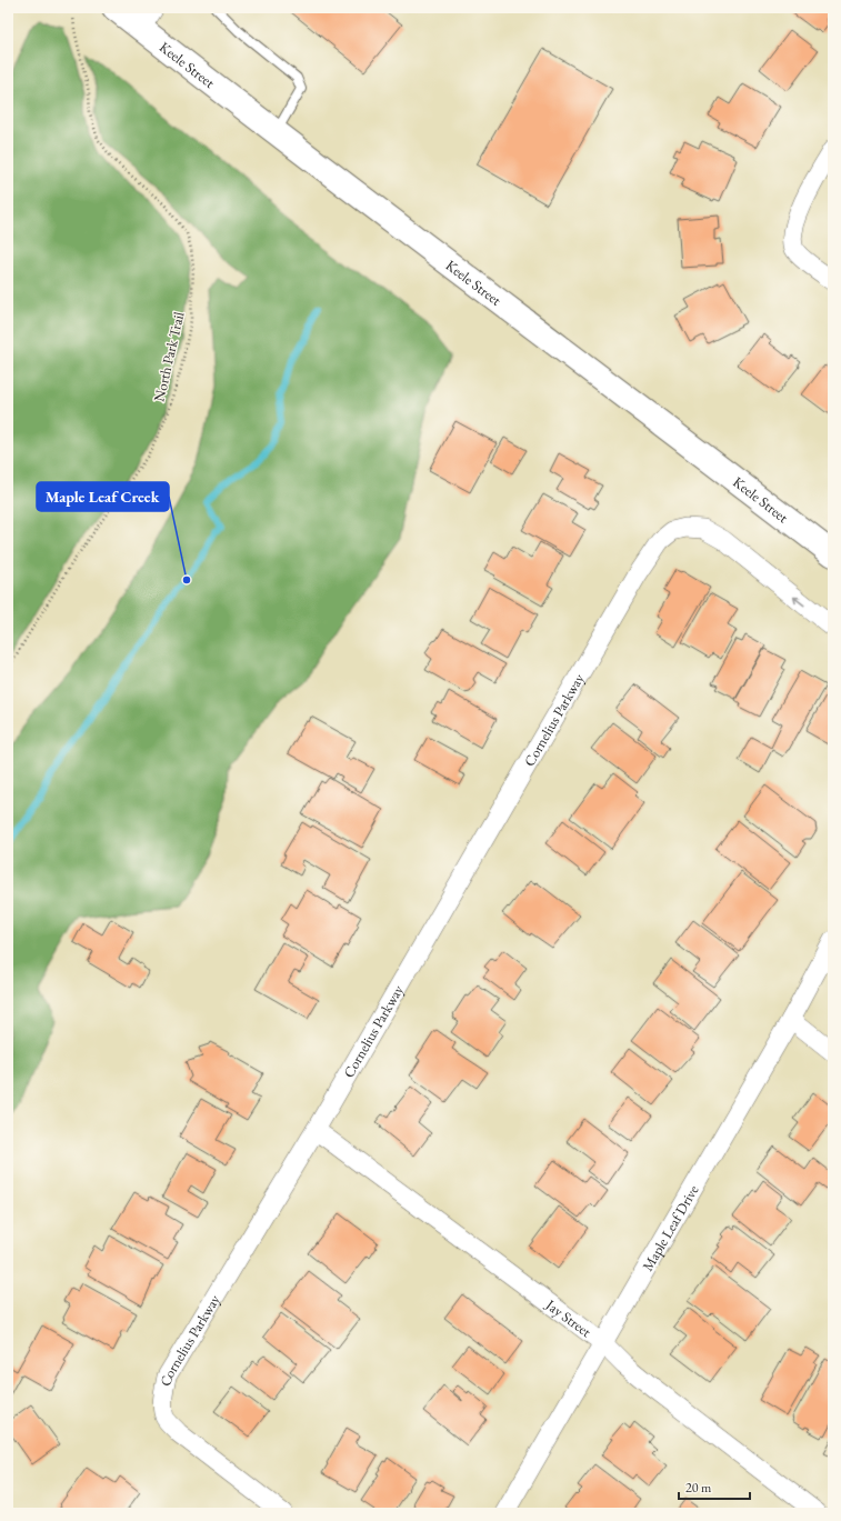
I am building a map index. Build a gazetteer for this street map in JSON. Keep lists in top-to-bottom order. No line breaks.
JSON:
{"streets":{"main road":["Keele Street"],"street":["Cornelius Parkway","Maple Leaf Drive","Jay Street"],"path":["North Park Trail"]},"crossings":[["Cornelius Parkway","Jay Street"],["Maple Leaf Drive","Jay Street"]],"one_way":["Cornelius Parkway"],"places":["Maple Leaf Creek"],"scale_bar":"20 m"}
